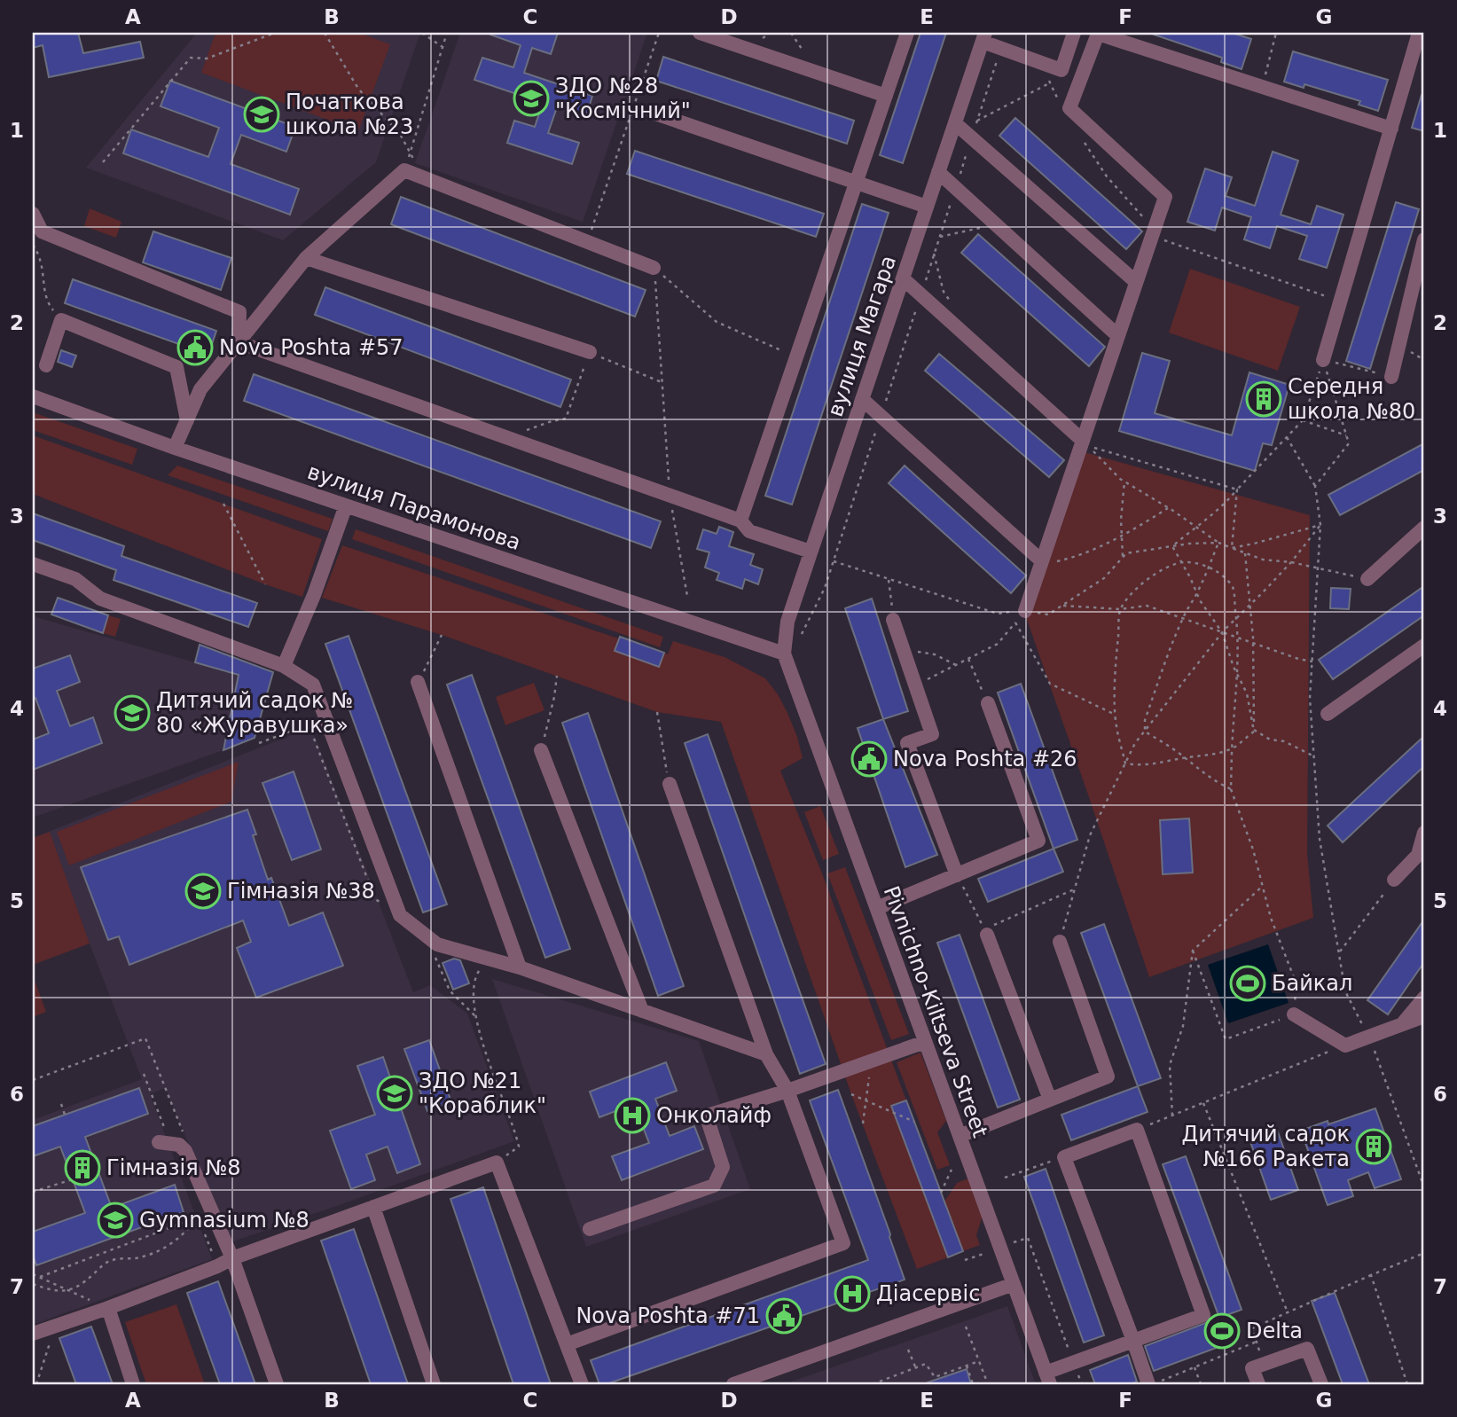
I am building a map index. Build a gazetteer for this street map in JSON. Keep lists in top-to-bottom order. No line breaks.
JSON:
{"streets":{"street":["вулиця Магара","вулиця Парамонова","Pivnichno-Kiltseva Street"]},"crossings":[["вулиця Магара","вулиця Парамонова"],["вулиця Магара","Pivnichno-Kiltseva Street"],["вулиця Парамонова","Pivnichno-Kiltseva Street"]],"places":{"school or university":["ЗДО №28 \"Космічний\"","Початкова школа №23","Дитячий садок № 80 «Журавушка»","Гімназія №38","ЗДО №21 \"Кораблик\"","Gymnasium №8"],"public building":["Nova Poshta #57","Nova Poshta #26","Nova Poshta #71"],"building":["Середня школа №80","Дитячий садок №166 Ракета","Гімназія №8"],"sports":["Байкал","Delta"],"hospital":["Онколайф","Діасервіс"]},"grid":{"columns":["A","B","C","D","E","F","G"],"rows":["1","2","3","4","5","6","7"]}}
